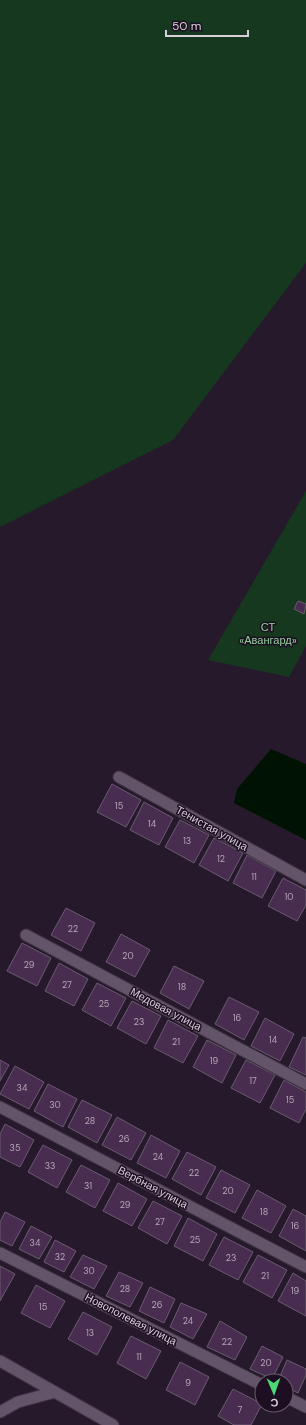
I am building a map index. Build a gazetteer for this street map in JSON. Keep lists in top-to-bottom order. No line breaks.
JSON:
{"streets":{"street":["Тенистая улица","Медовая улица","Вербная улица","Новополевая улица"]},"parks":["СТ «Авангард»"],"house_numbers":["15","14","13","12","11","10","22","20","29","27","18","25","16","23","14","21","19","17","34","15","30","28","26","35","24","33","22","31","20","29","18","27","16","25","34","32","23","30","21","28","19","26","15","24","13","22","11","20","9","7"],"scale_bar":"50 m","north":"bottom"}
